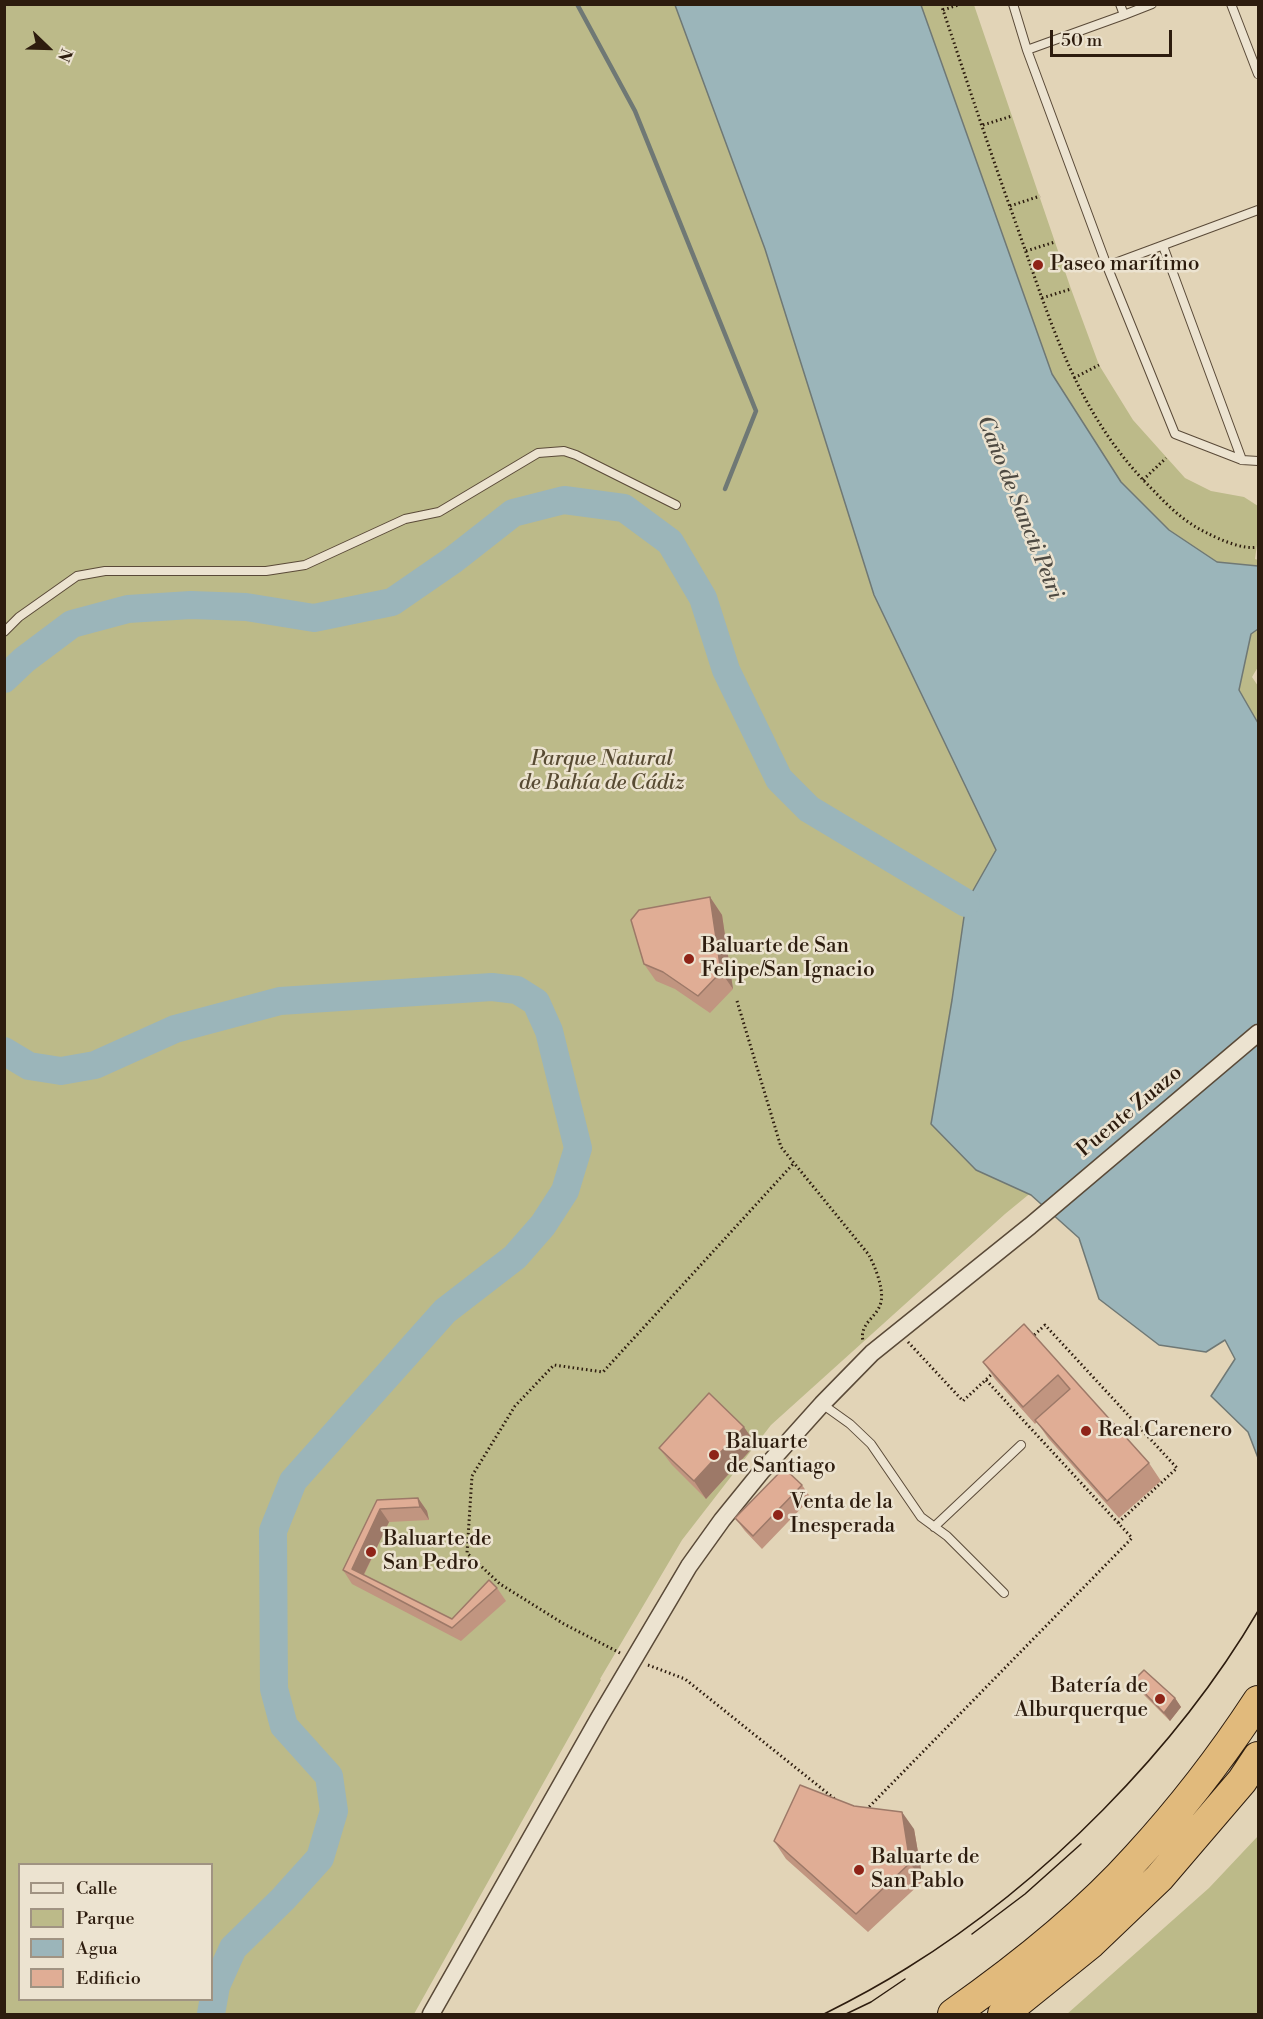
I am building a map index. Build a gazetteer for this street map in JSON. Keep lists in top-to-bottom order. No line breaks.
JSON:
{"streets":{"street":["Puente Zuazo"]},"water":["Caño de Sancti Petri"],"parks":["Parque Natural de Bahía de Cádiz"],"places":["Paseo marítimo","Baluarte de San Felipe/San Ignacio","Real Carenero","Baluarte de Santiago","Venta de la Inesperada","Baluarte de San Pedro","Batería de Alburquerque","Baluarte de San Pablo"],"legend":["Calle","Parque","Agua","Edificio"],"scale_bar":"50 m","north":"bottom right"}
